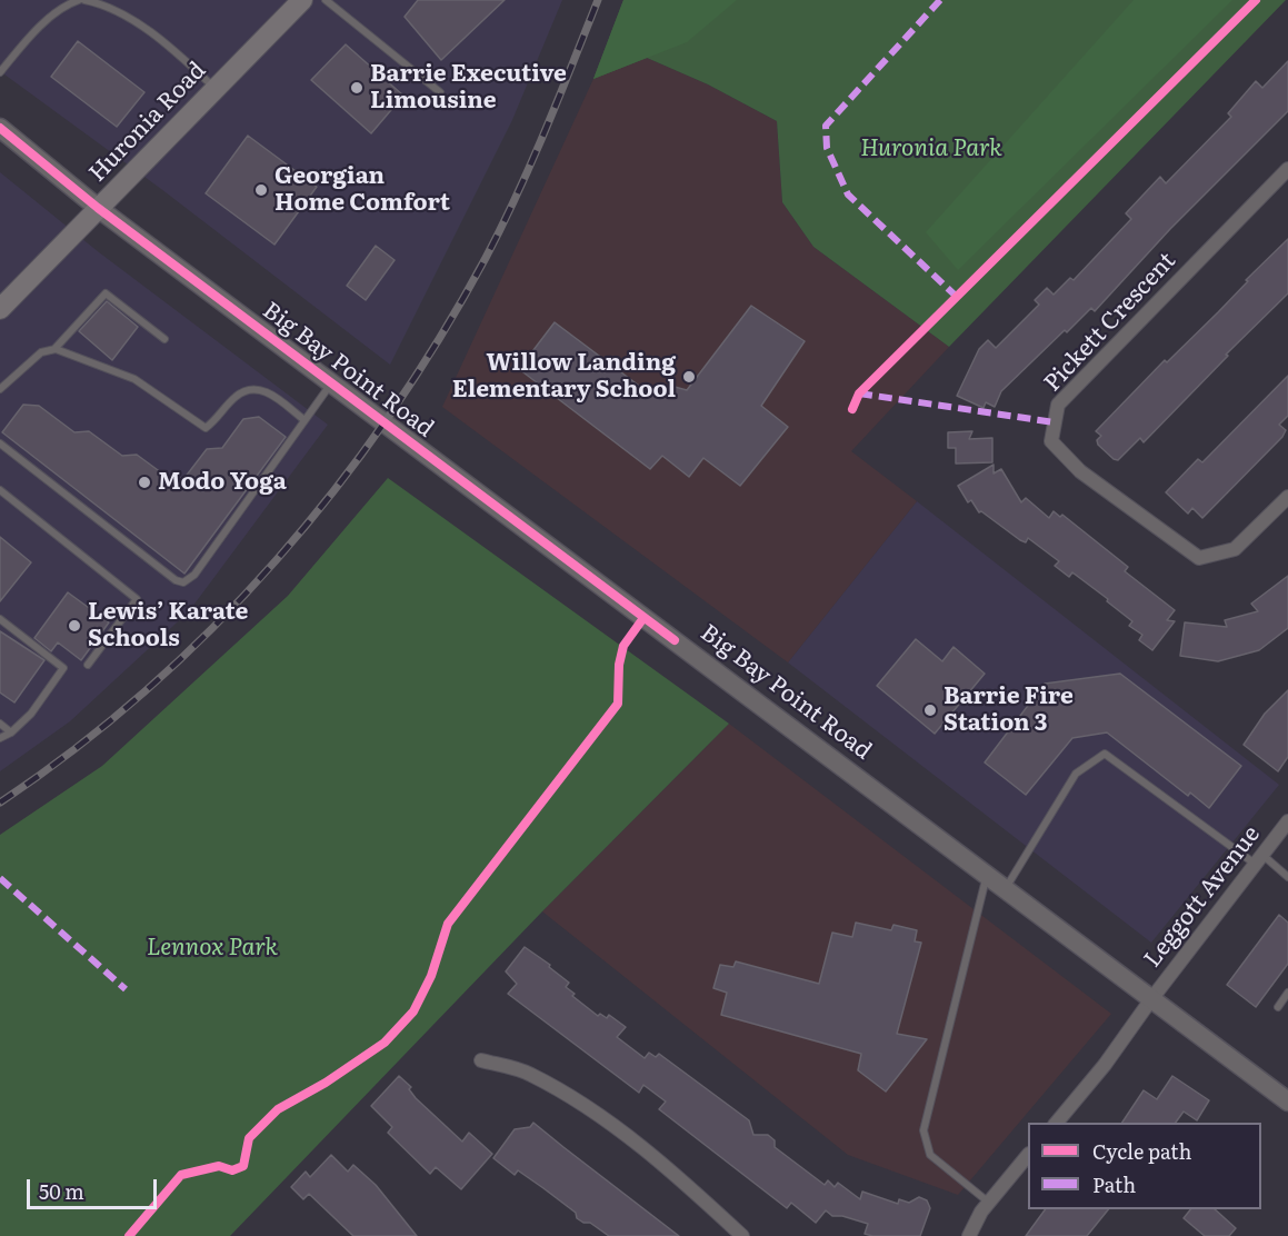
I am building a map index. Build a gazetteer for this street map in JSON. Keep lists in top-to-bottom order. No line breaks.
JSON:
{"streets":{"main road":["Huronia Road"],"street":["Pickett Crescent","Big Bay Point Road","Leggott Avenue"]},"crossings":[["Huronia Road","Big Bay Point Road"],["Big Bay Point Road","Leggott Avenue"]],"parks":["Huronia Park","Lennox Park"],"places":["Barrie Executive Limousine","Georgian Home Comfort","Willow Landing Elementary School","Modo Yoga","Lewis’ Karate Schools","Barrie Fire Station 3"],"legend":["Cycle path","Path"],"scale_bar":"50 m"}
